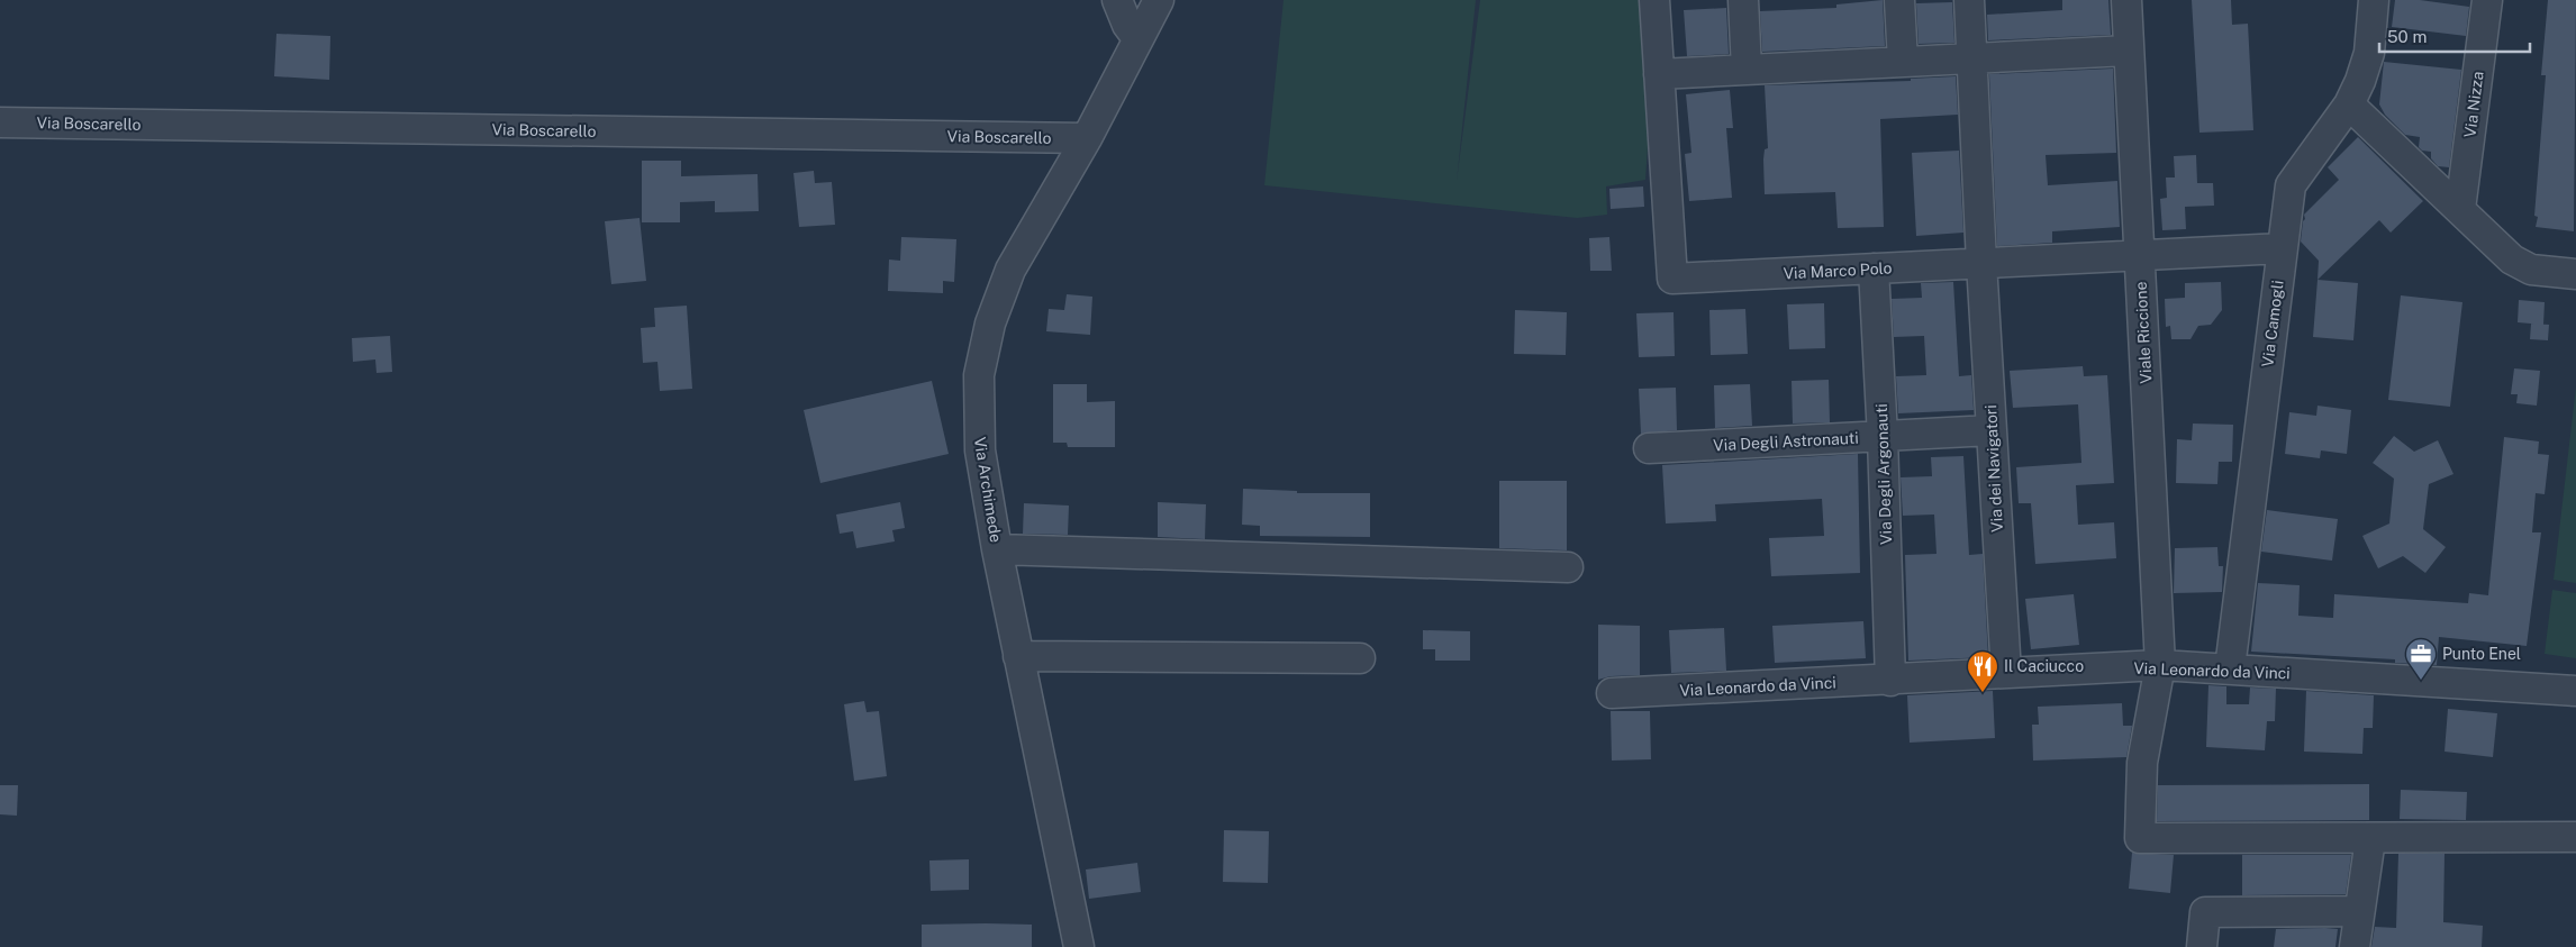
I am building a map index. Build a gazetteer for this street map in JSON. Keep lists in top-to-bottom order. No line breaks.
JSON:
{"streets":{"street":["Via Nizza","Via Boscarello","Via Marco Polo","Via Camogli","Viale Riccione","Via Degli Astronauti","Via dei Navigatori","Via Degli Argonauti","Via Archimede","Via Leonardo da Vinci"]},"crossings":[["Via Boscarello","Via Archimede"],["Via Marco Polo","Via Camogli"],["Via Marco Polo","Viale Riccione"],["Via Marco Polo","Via dei Navigatori"],["Via Marco Polo","Via Degli Argonauti"],["Via Camogli","Via Leonardo da Vinci"],["Viale Riccione","Via Leonardo da Vinci"],["Via Degli Astronauti","Via dei Navigatori"],["Via Degli Astronauti","Via Degli Argonauti"],["Via dei Navigatori","Via Leonardo da Vinci"],["Via Degli Argonauti","Via Leonardo da Vinci"]],"places":{"office":["Punto Enel"],"restaurant":["Il Caciucco"]},"scale_bar":"50 m"}
